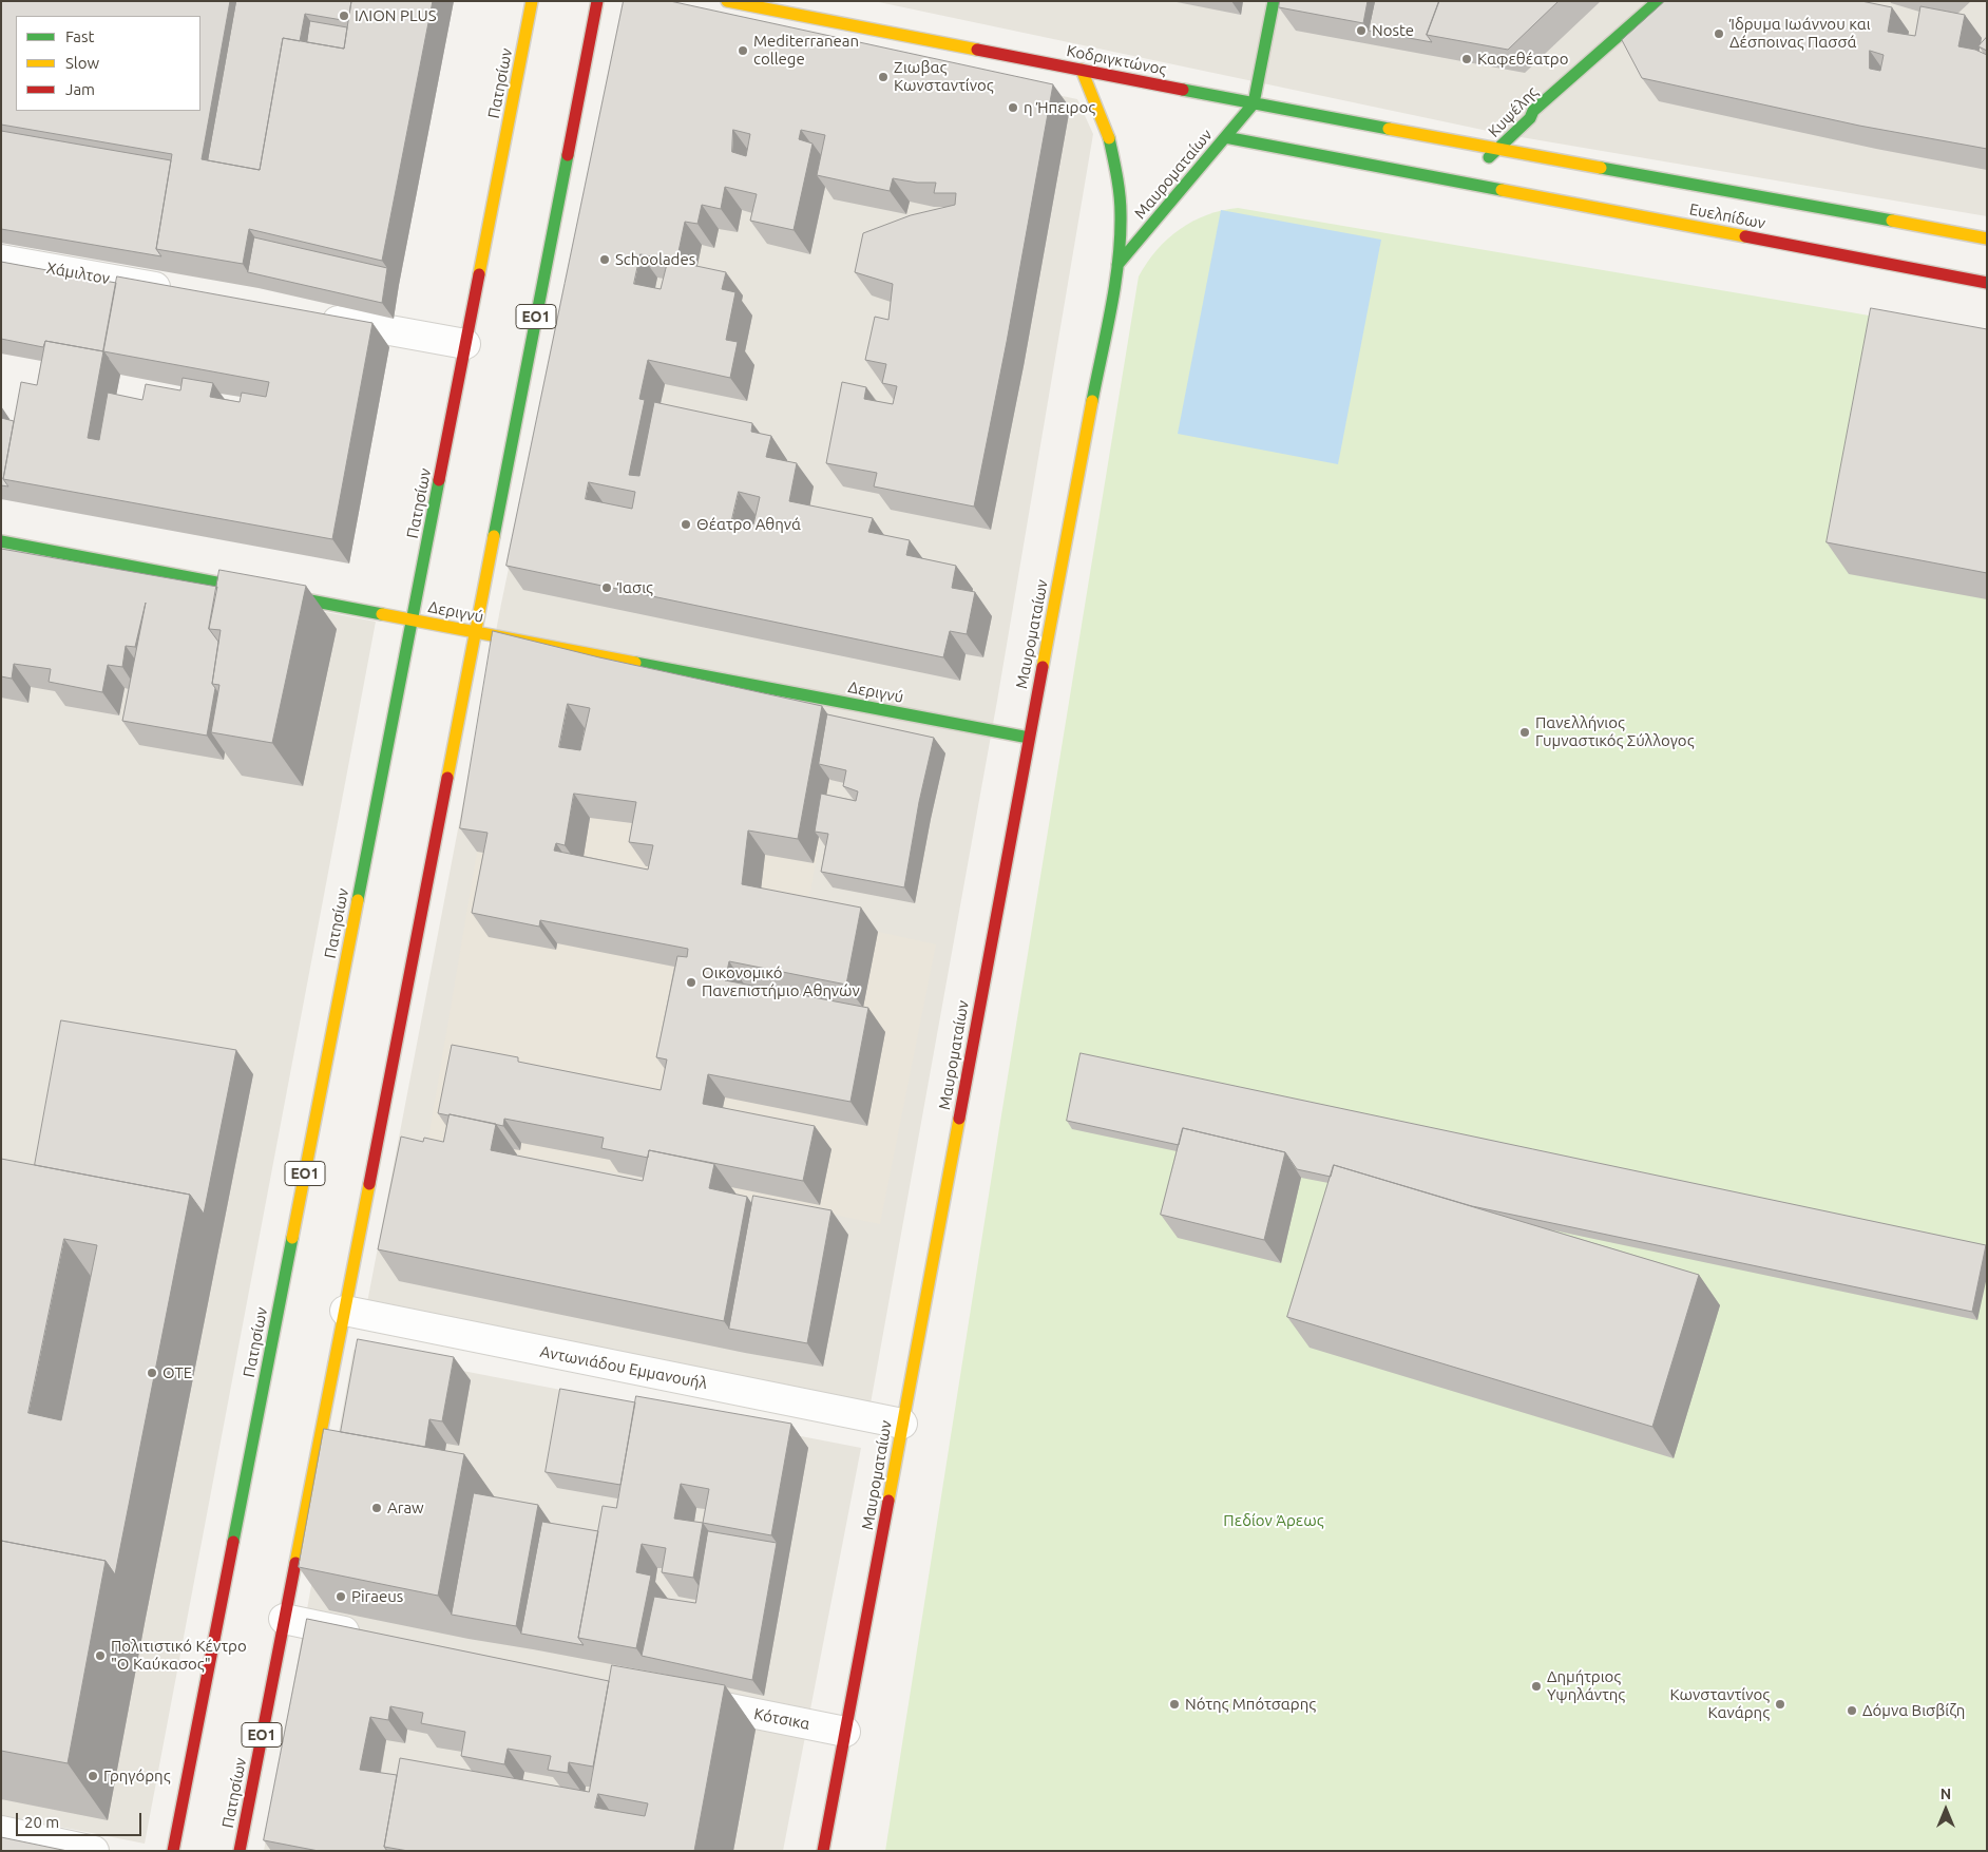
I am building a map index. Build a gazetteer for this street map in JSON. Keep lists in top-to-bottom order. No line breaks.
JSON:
{"streets":{"main road":["Κοδριγκτώνος","Πατησίων","Κυψέλης","Μαυροματαίων","Ευελπίδων","ΕΟ1","Δεριγνύ"],"street":["Χάμιλτον","Αντωνιάδου Εμμανουήλ","Κότσικα"]},"crossings":[["Κοδριγκτώνος","Κυψέλης"],["Κοδριγκτώνος","Μαυροματαίων"],["Κοδριγκτώνος","Ευελπίδων"],["Πατησίων","Δεριγνύ"],["Πατησίων","Αντωνιάδου Εμμανουήλ"],["Κυψέλης","Ευελπίδων"],["Μαυροματαίων","Δεριγνύ"],["Μαυροματαίων","Αντωνιάδου Εμμανουήλ"],["Μαυροματαίων","Κότσικα"]],"parks":["Πεδίον Άρεως"],"places":["ΙΛΙΟΝ PLUS","Noste","Ίδρυμα Ιωάννου και Δέσποινας Πασσά","Mediterranean college","Καφεθέατρο","Ζιωβας Κωνσταντίνος","η Ήπειρος","Schoolades","Θέατρο Αθηνά","Ίασις","Πανελλήνιος Γυμναστικός Σύλλογος","Οικονομικό Πανεπιστήμιο Αθηνών","ΟΤΕ","Araw","Piraeus","Πολιτιστικό Κέντρο \"Ο Καύκασος\"","Δημήτριος Υψηλάντης","Νότης Μπότσαρης","Κωνσταντίνος Κανάρης","Δόμνα Βισβίζη","Γρηγόρης"],"legend":["Fast","Slow","Jam"],"scale_bar":"20 m","north":"top"}
